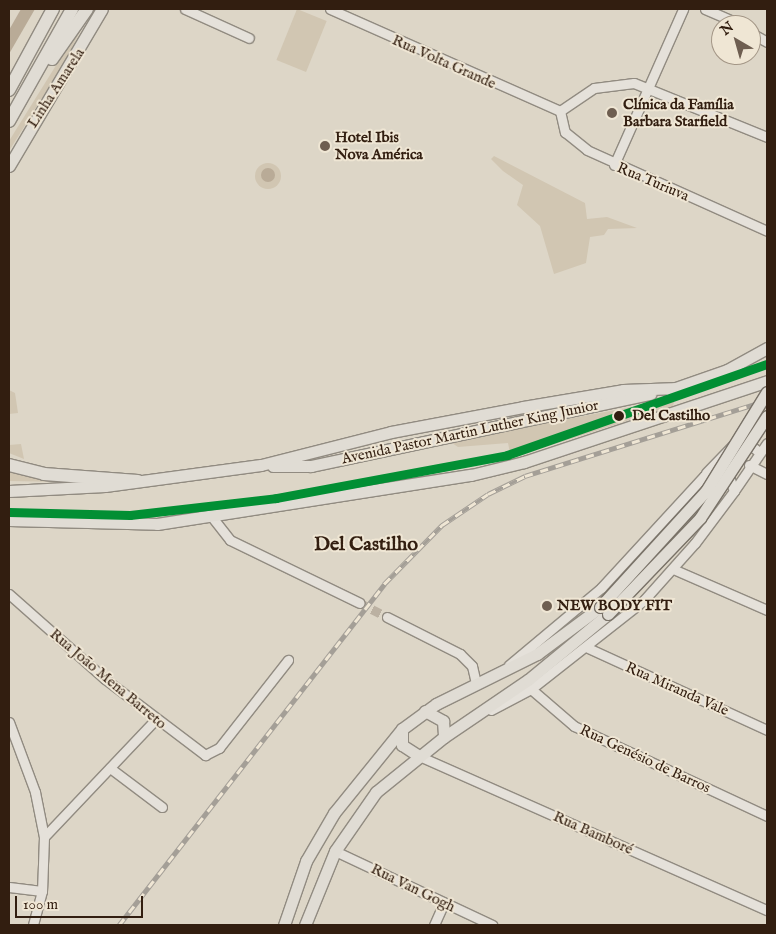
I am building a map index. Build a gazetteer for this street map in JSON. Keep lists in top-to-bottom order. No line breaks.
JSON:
{"streets":{"highway":["Linha Amarela"],"main road":["Avenida Pastor Martin Luther King Junior"],"street":["Rua Volta Grande","Rua Turiuva","Rua João Mena Barreto","Rua Miranda Vale","Rua Genésio de Barros","Rua Bamboré","Rua Van Gogh"]},"crossings":[["Rua Volta Grande","Rua Turiuva"]],"districts":["Del Castilho"],"places":["Clínica da Família Barbara Starfield","Hotel Ibis Nova América","Del Castilho","NEW BODY FIT"],"scale_bar":"100 m","north":"top left"}
